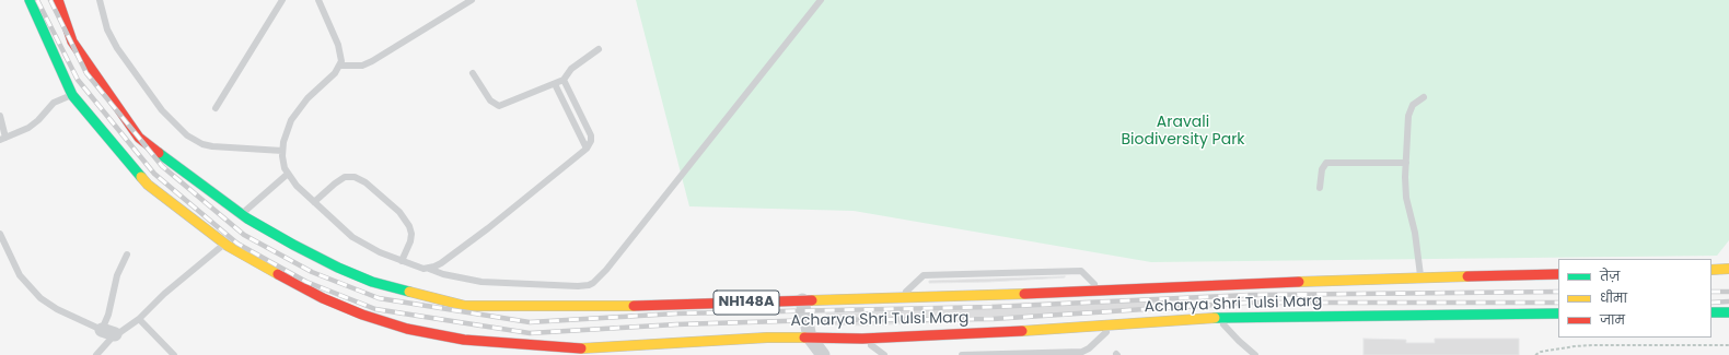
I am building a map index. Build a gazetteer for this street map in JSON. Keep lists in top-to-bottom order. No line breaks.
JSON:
{"streets":{"highway":["NH148A","Acharya Shri Tulsi Marg"]},"parks":["Aravali Biodiversity Park"],"legend":["तेज़","धीमा","जाम"]}
